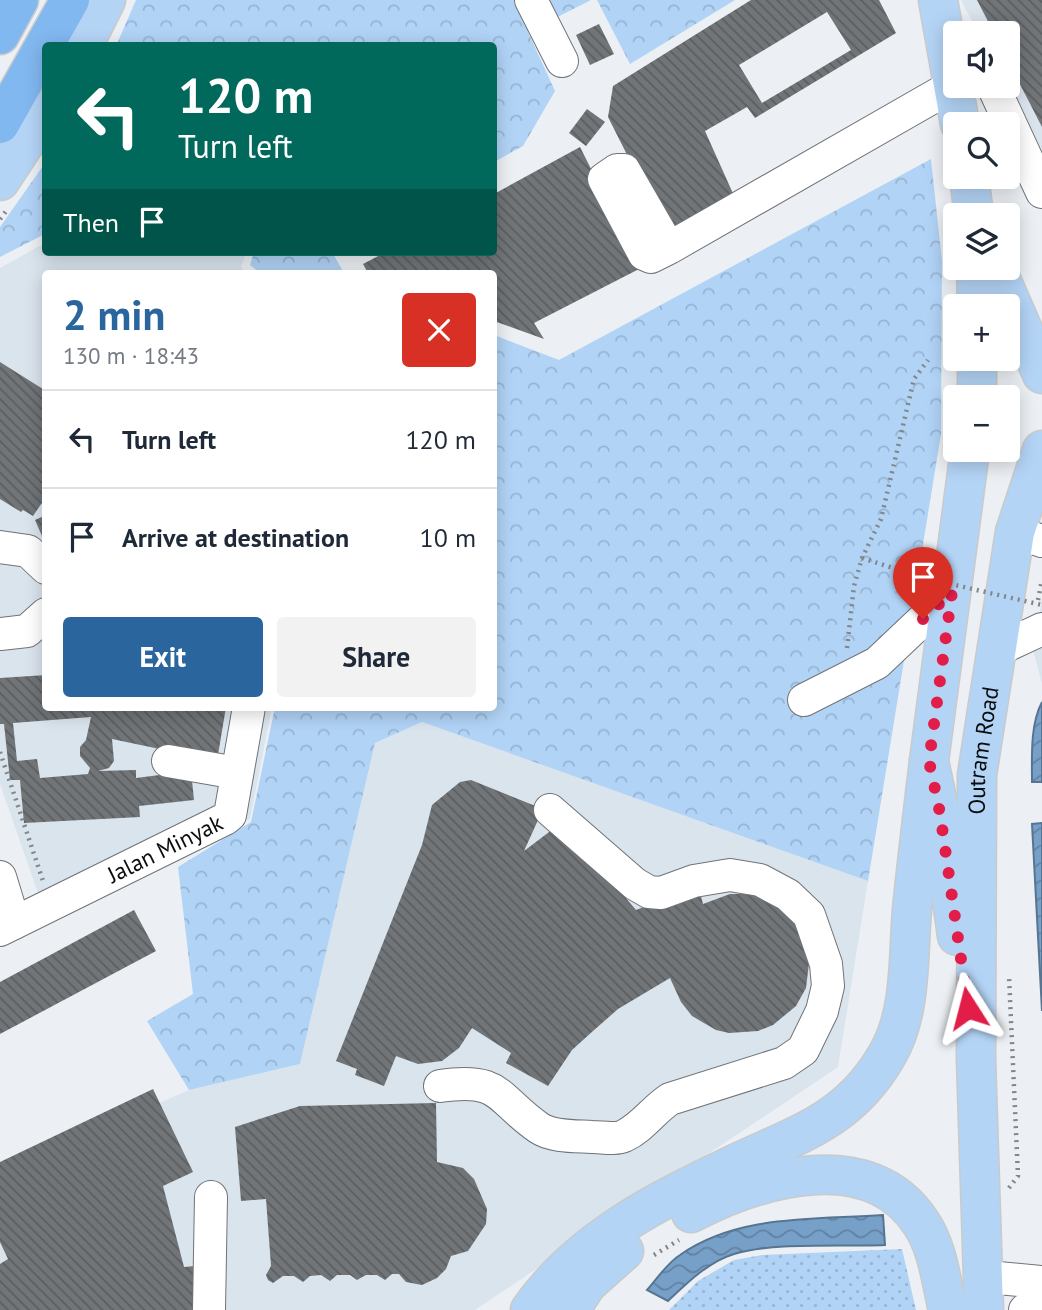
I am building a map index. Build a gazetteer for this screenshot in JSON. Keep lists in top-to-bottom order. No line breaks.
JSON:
{"streets":{"main road":["Outram Road"],"street":["Jalan Minyak"]},"page":{"map_buttons":["+","−"],"turn":["120 m","Turn left"],"then":"Then","heading":["2 min","130 m · 18:43"],"list":[{"name":"Turn left","value":"120 m"},{"name":"Arrive at destination","value":"10 m"}],"buttons":["Exit","Share"]}}
